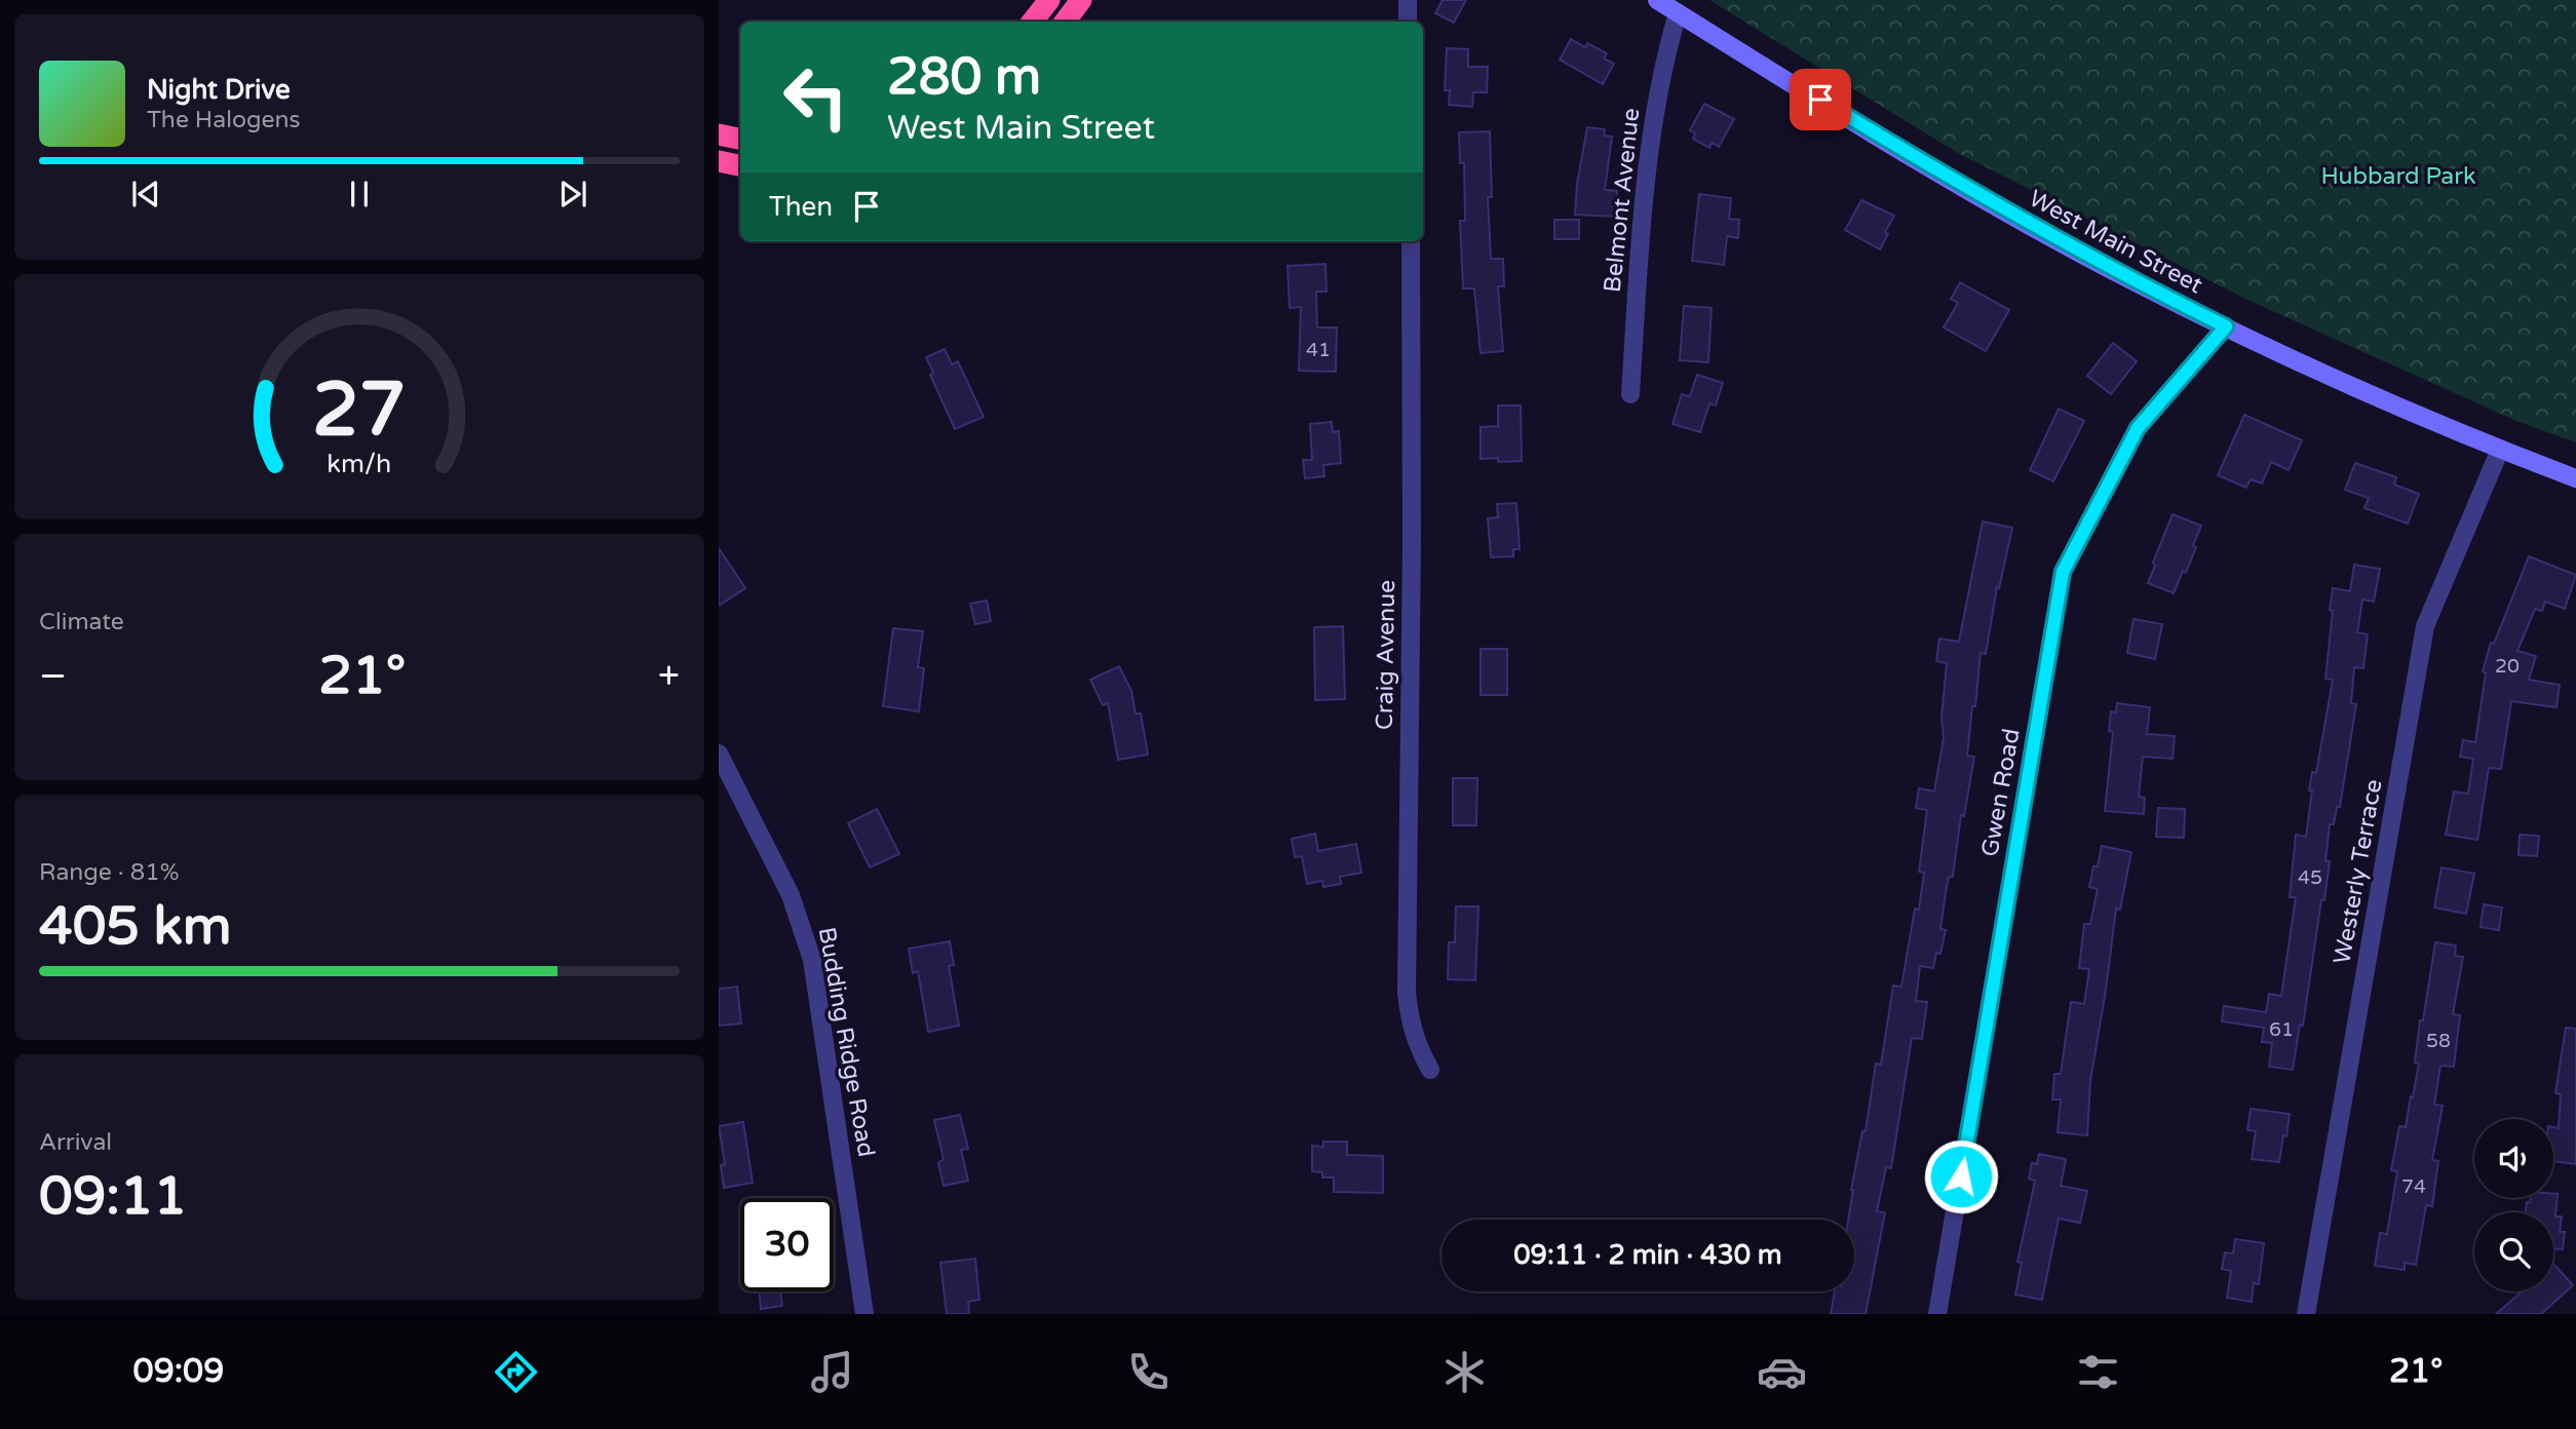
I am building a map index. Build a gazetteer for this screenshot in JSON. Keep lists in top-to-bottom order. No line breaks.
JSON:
{"streets":{"main road":["West Main Street"],"street":["Belmont Avenue","Craig Avenue","Gwen Road","Westerly Terrace","Budding Ridge Road"]},"crossings":[["Belmont Avenue","West Main Street"],["West Main Street","Gwen Road"],["West Main Street","Westerly Terrace"]],"parks":["Hubbard Park"],"house_numbers":["41","20","45","61","58","74"],"page":{"turn":["280 m","West Main Street"],"song":["Night Drive","The Halogens"],"then":"Then","tile":["Climate",["Range · 81%","405 km"],["Arrival","09:11"]],"heat":["−","21°","+"],"limit":"30","trip":"09:11 · 2 min · 430 m","tabs":["09:09","21°"],"gauge":["27","km/h"]}}
